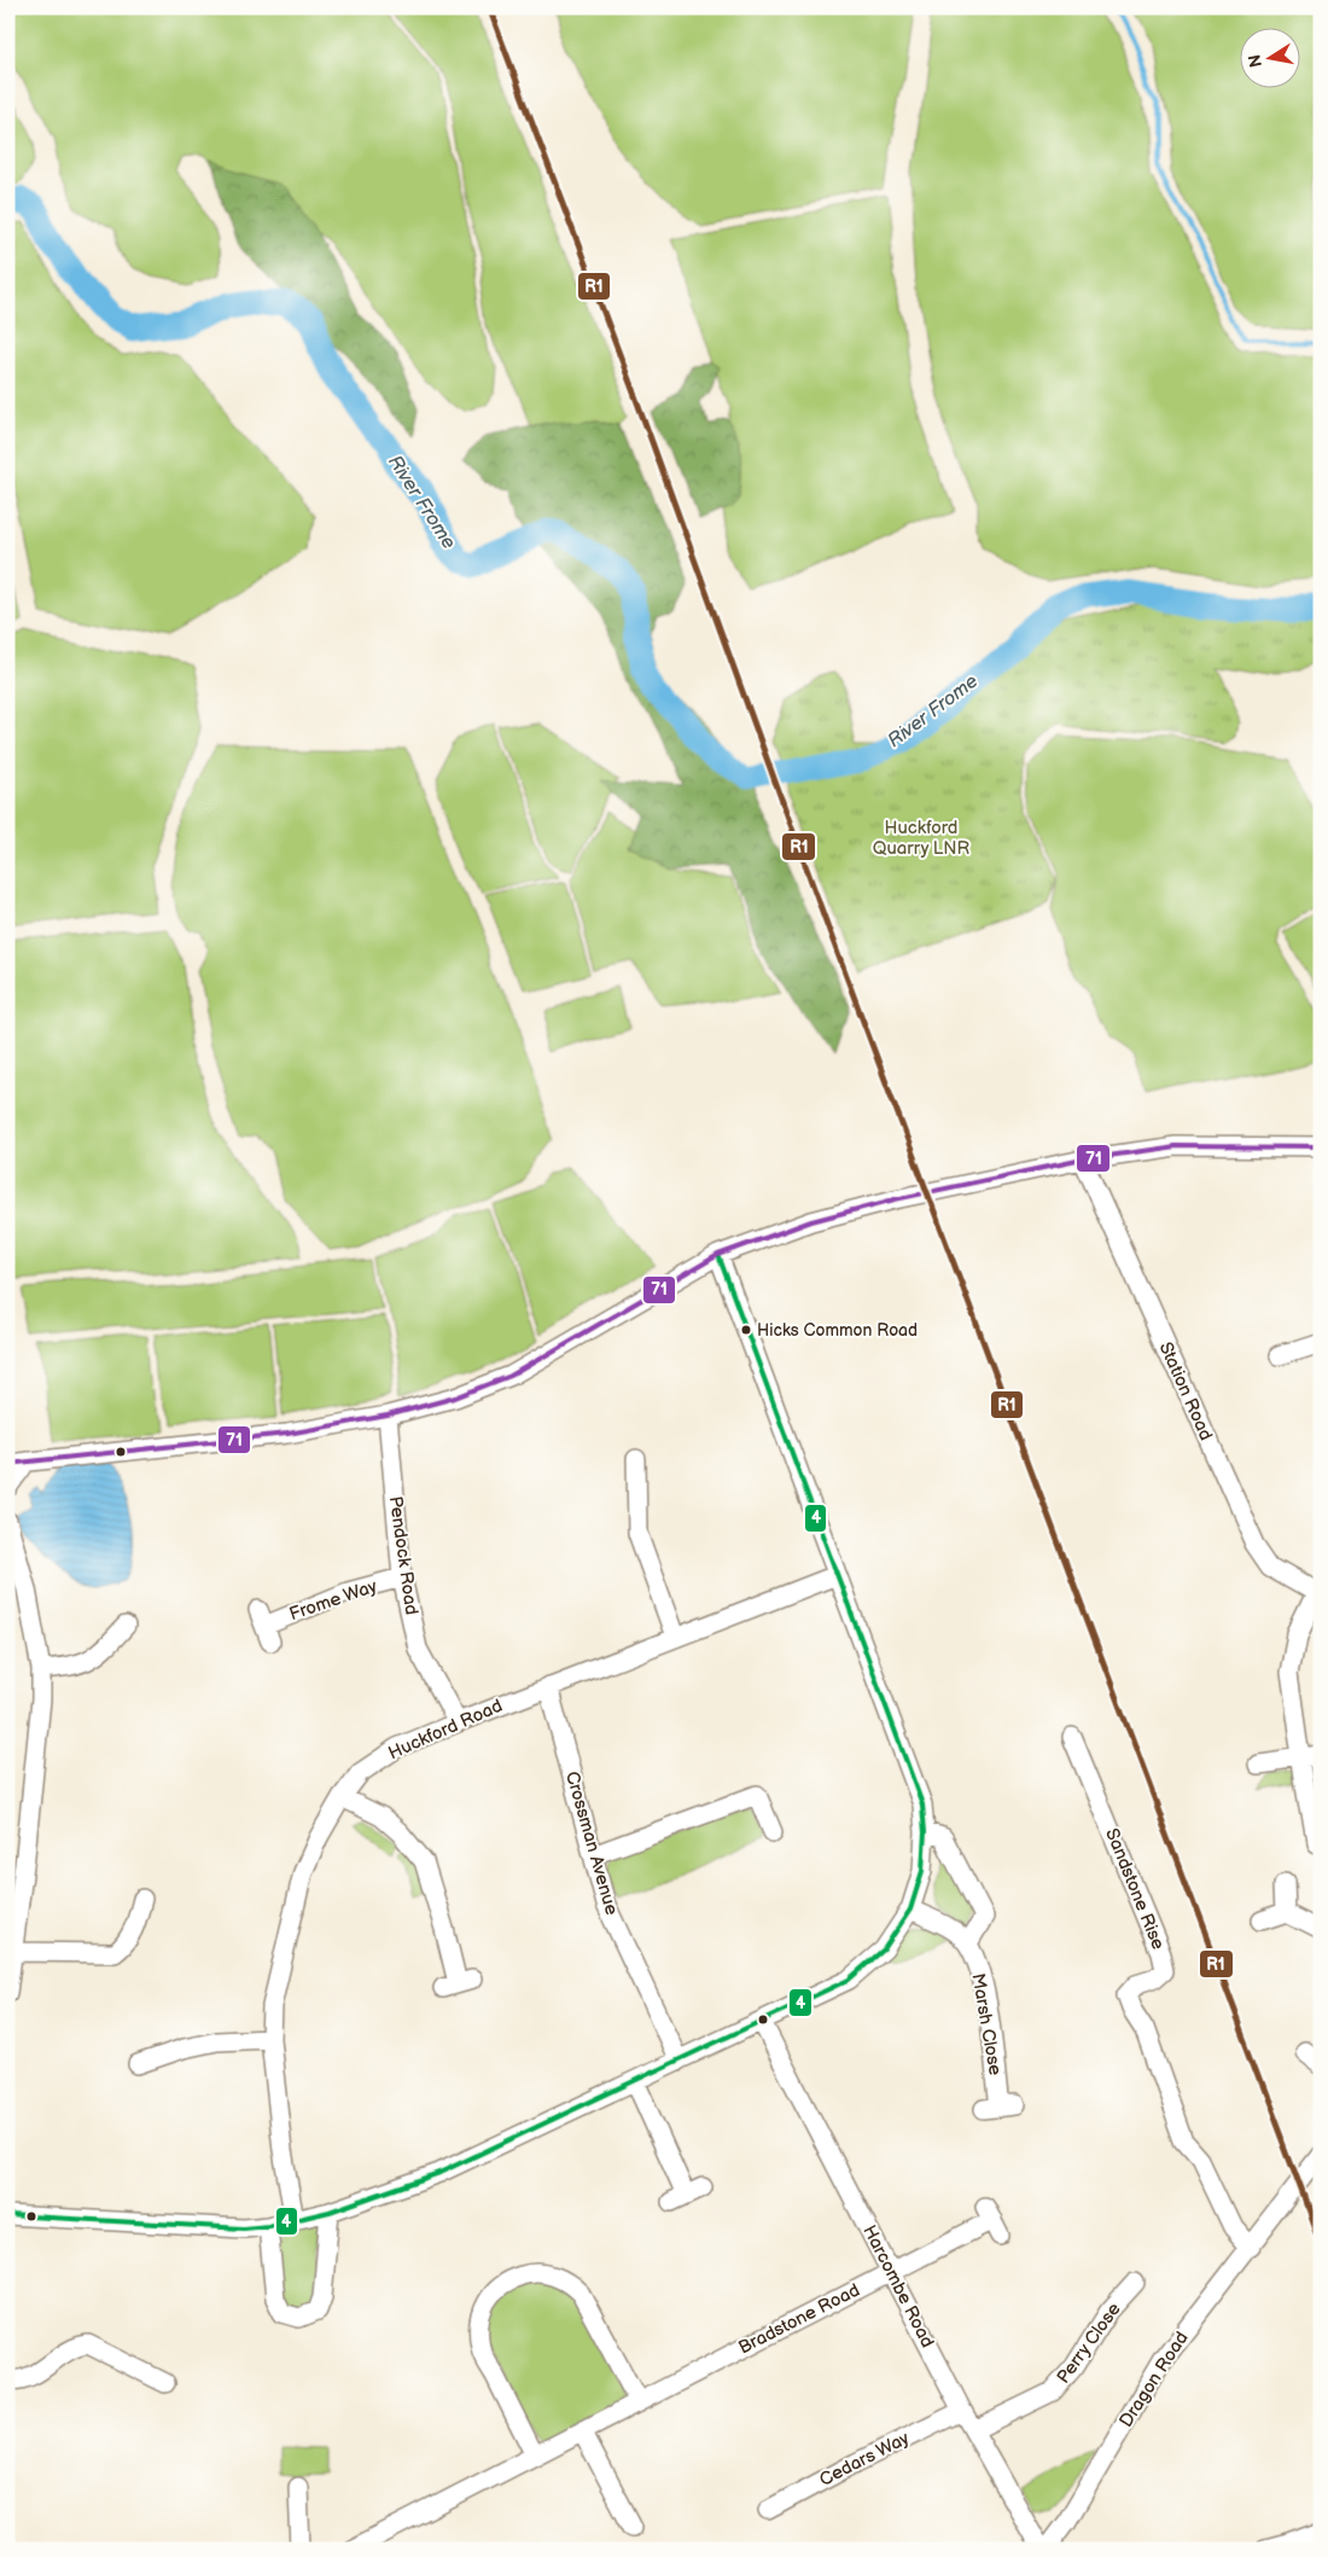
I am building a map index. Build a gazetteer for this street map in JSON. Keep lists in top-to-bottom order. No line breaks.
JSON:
{"streets":{"street":["Station Road","Pendock Road","Frome Way","Huckford Road","Crossman Avenue","Sandstone Rise","Marsh Close","Harcombe Road","Bradstone Road","Perry Close","Dragon Road","Cedars Way"]},"crossings":[["Pendock Road","Frome Way"],["Pendock Road","Huckford Road"],["Huckford Road","Crossman Avenue"],["Sandstone Rise","Dragon Road"],["Harcombe Road","Bradstone Road"],["Harcombe Road","Perry Close"],["Harcombe Road","Dragon Road"],["Harcombe Road","Cedars Way"]],"water":["River Frome"],"parks":["Huckford Quarry LNR"],"places":["Hicks Common Road"],"lines":["transit line R1","transit line 71","transit line 4"],"north":"left"}
